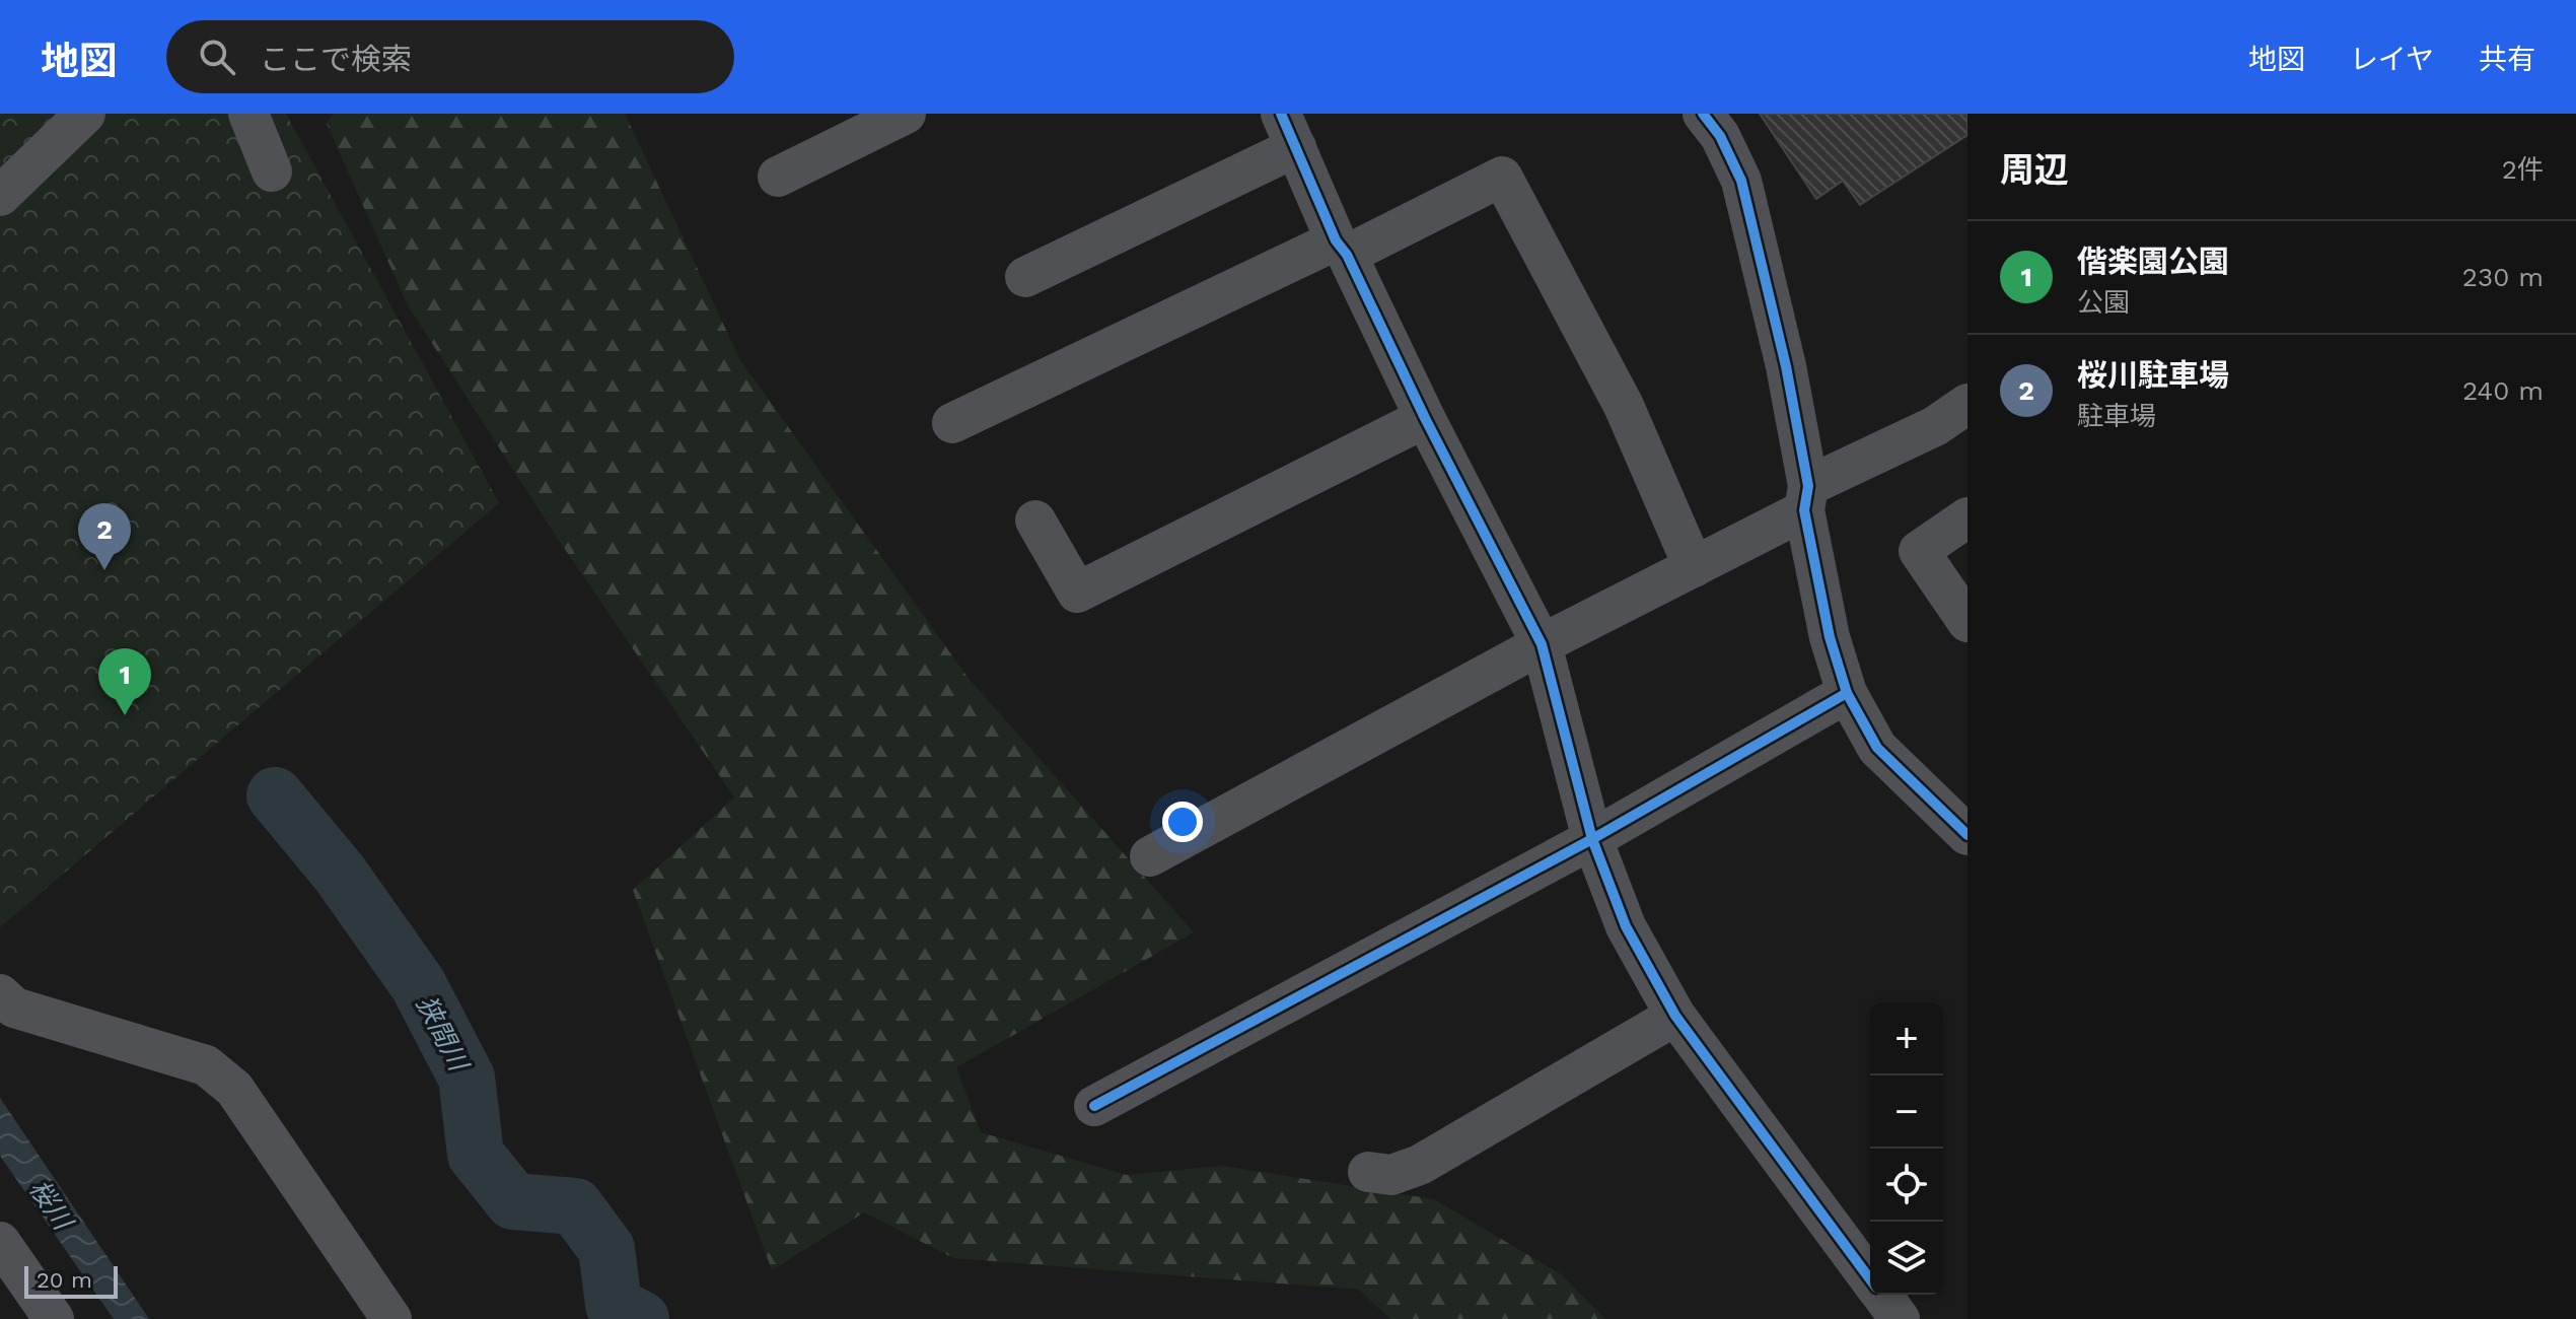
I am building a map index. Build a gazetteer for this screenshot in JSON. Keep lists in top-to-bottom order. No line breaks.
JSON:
{"water":["狭間川","桜川"],"scale_bar":"20 m","page":{"header":"地図","search":"ここで検索","nav":["地図","レイヤ","共有"],"heading":["周辺","2件"],"list":[{"mark":"1","name":"偕楽園公園","note":"公園","value":"230 m"},{"mark":"2","name":"桜川駐車場","note":"駐車場","value":"240 m"}],"pins":["2","1"],"map_buttons":["+","−"],"scale":"20 m"}}
